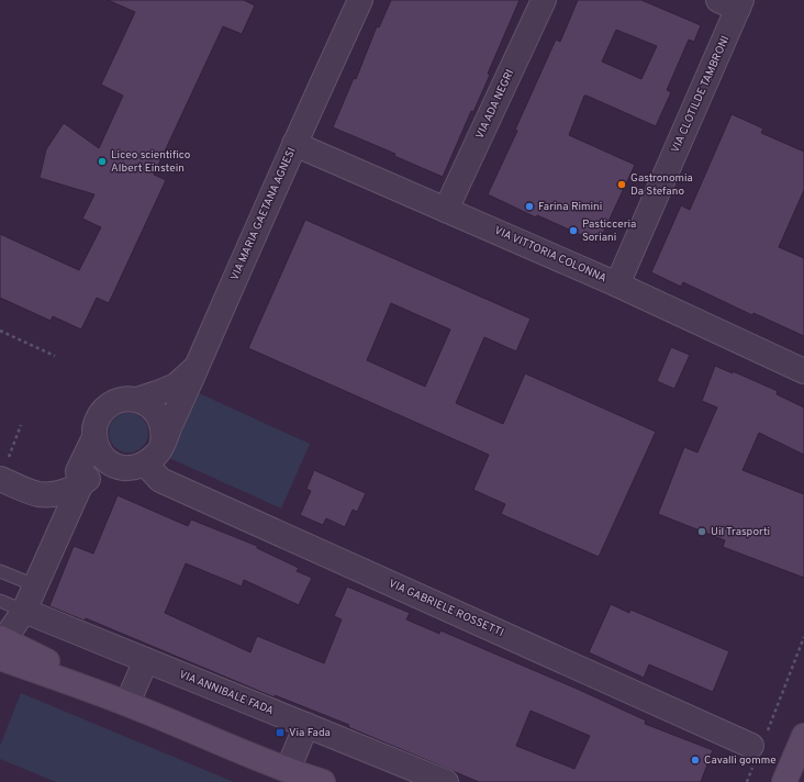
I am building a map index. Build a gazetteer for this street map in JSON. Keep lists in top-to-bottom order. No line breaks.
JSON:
{"streets":{"street":["VIA CLOTILDE TAMBRONI","VIA ADA NEGRI","VIA MARIA GAETANA AGNESI","VIA VITTORIA COLONNA","VIA GABRIELE ROSSETTI","VIA ANNIBALE FADA"]},"crossings":[["VIA CLOTILDE TAMBRONI","VIA VITTORIA COLONNA"],["VIA ADA NEGRI","VIA VITTORIA COLONNA"],["VIA MARIA GAETANA AGNESI","VIA VITTORIA COLONNA"],["VIA MARIA GAETANA AGNESI","VIA GABRIELE ROSSETTI"]],"places":{"other":["Liceo scientifico Albert Einstein","Gastronomia Da Stefano","Farina Rimini","Pasticceria Soriani","Uil Trasporti","Cavalli gomme"],"transit":["Via Fada"]}}
